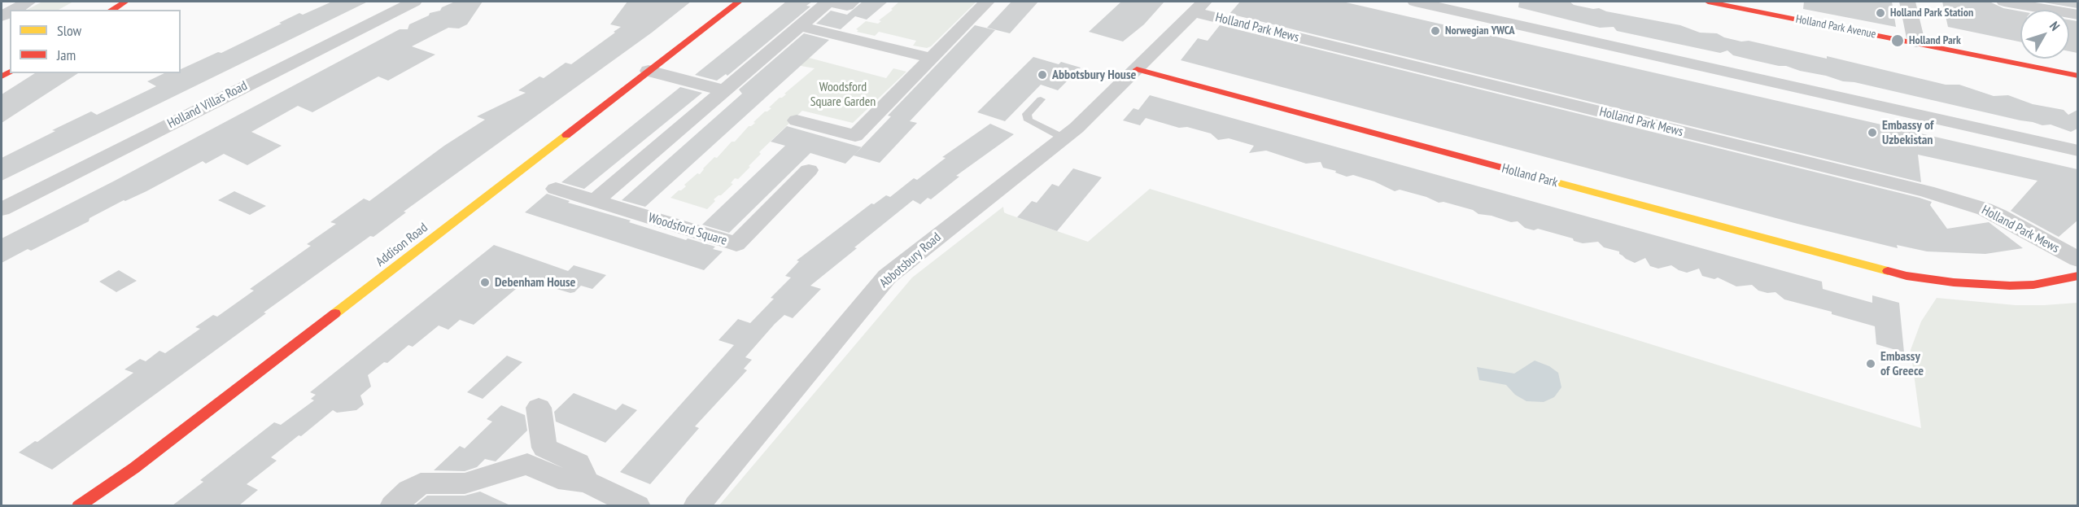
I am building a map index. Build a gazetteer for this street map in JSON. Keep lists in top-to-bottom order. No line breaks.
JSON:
{"streets":{"main road":["Holland Park Avenue","Holland Park","Addison Road"],"street":["Holland Park Mews","Holland Villas Road","Woodsford Square","Abbotsbury Road"]},"crossings":[["Holland Park","Abbotsbury Road"]],"parks":["Woodsford Square Garden"],"places":["Holland Park Station","Norwegian YWCA","Holland Park","Abbotsbury House","Embassy of Uzbekistan","Debenham House","Embassy of Greece"],"legend":["Slow","Jam"],"north":"top right"}
